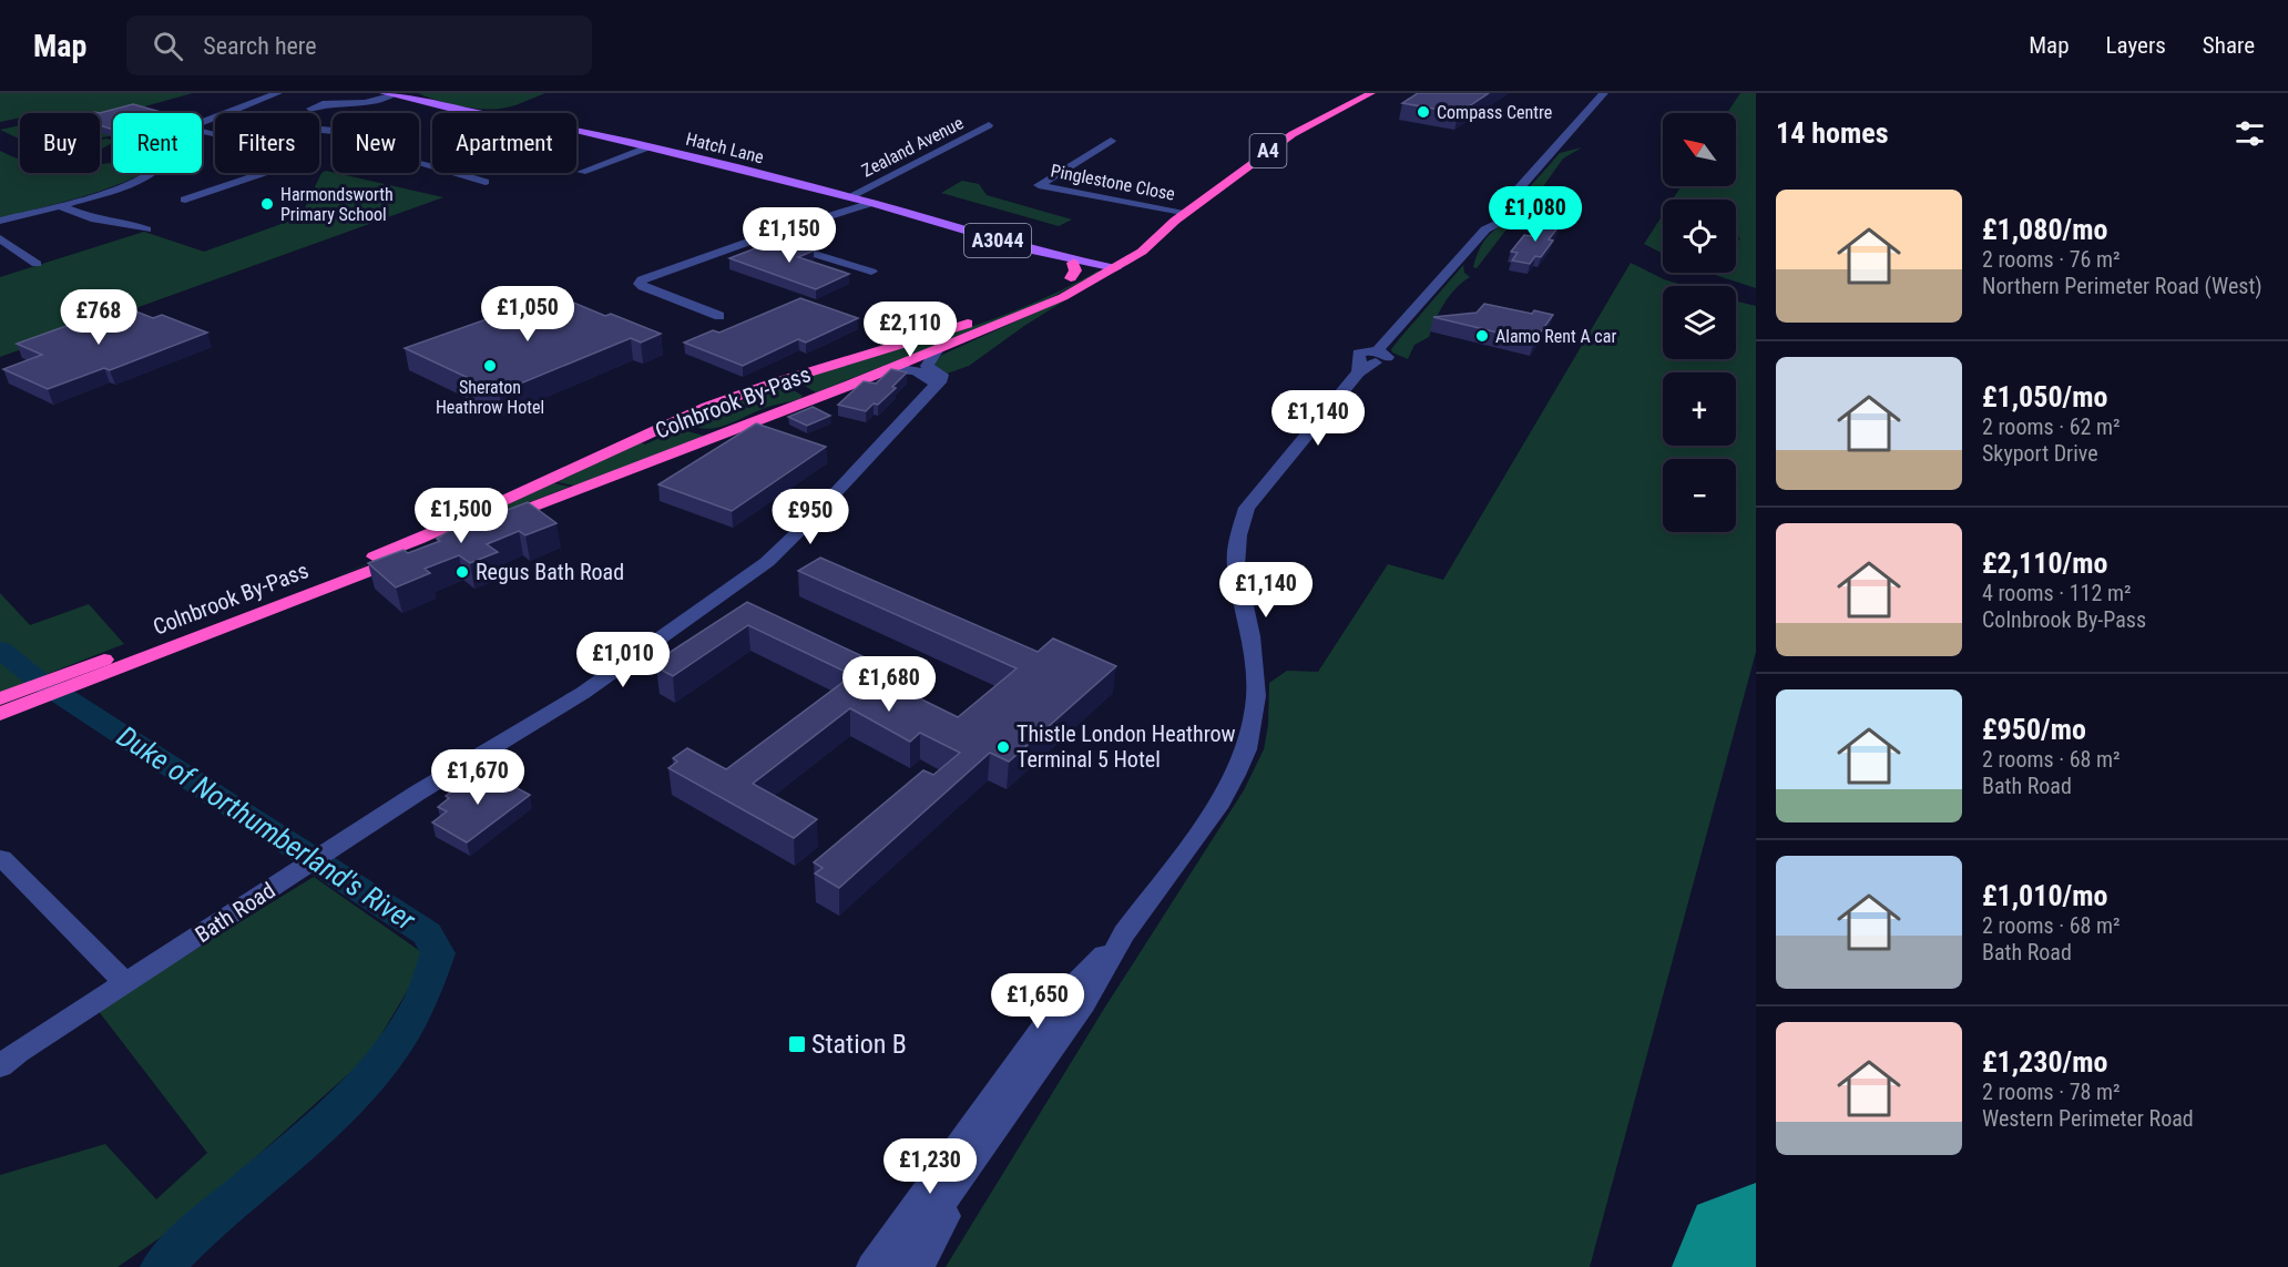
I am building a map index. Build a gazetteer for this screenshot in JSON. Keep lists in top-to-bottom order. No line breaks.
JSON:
{"streets":{"highway":["A4","Colnbrook By-Pass"],"main road":["Hatch Lane","A3044"],"street":["Zealand Avenue","Pinglestone Close","Bath Road"]},"crossings":[["Zealand Avenue","Hatch Lane"],["Hatch Lane","Colnbrook By-Pass"],["A4","Pinglestone Close"],["A4","Colnbrook By-Pass"],["Pinglestone Close","Colnbrook By-Pass"]],"water":["Duke of Northumberland's River"],"places":{"other":["Compass Centre","Harmondsworth Primary School","Alamo Rent A car","Sheraton Heathrow Hotel","Regus Bath Road","Thistle London Heathrow Terminal 5 Hotel"],"transit":["Station B"]},"north":"top left","page":{"header":"Map","search":"Search here","nav":["Map","Layers","Share"],"heading":"14 homes","map_buttons":["+","−"],"chip":["Buy","Rent","Filters","New","Apartment"],"list":[{"name":"£1,080/mo","note":"2 rooms · 76 m² · Northern Perimeter Road (West)"},{"name":"£1,050/mo","note":"2 rooms · 62 m² · Skyport Drive"},{"name":"£2,110/mo","note":"4 rooms · 112 m² · Colnbrook By-Pass"},{"name":"£950/mo","note":"2 rooms · 68 m² · Bath Road"},{"name":"£1,010/mo","note":"2 rooms · 68 m² · Bath Road"},{"name":"£1,230/mo","note":"2 rooms · 78 m² · Western Perimeter Road"}],"price":["£1,080","£1,150","£1,050","£768","£2,110","£1,140","£1,500","£950","£1,140","£1,010","£1,680","£1,670","£1,650","£1,230"]}}
